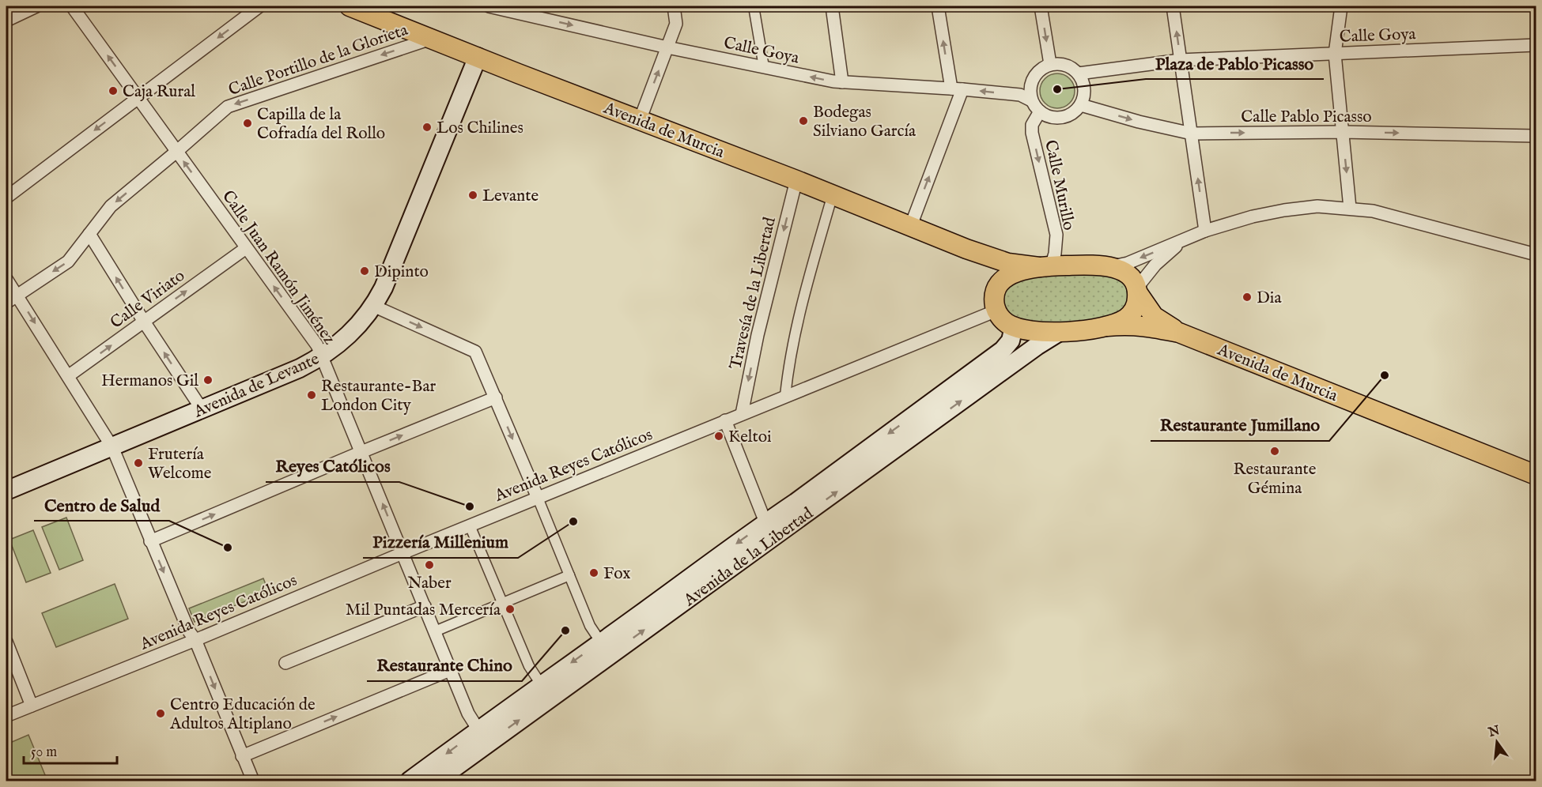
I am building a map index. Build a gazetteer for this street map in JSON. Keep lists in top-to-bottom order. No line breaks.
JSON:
{"streets":{"main road":["Avenida de Murcia","Avenida de Levante","Avenida de la Libertad"],"street":["Calle Goya","Calle Portillo de la Glorieta","Calle Pablo Picasso","Calle Murillo","Calle Juan Ramón Jiménez","Travesía de la Libertad","Calle Viriato","Avenida Reyes Católicos"]},"crossings":[["Calle Goya","Calle Pablo Picasso"],["Calle Goya","Calle Murillo"],["Calle Portillo de la Glorieta","Avenida de Murcia"],["Calle Portillo de la Glorieta","Calle Juan Ramón Jiménez"],["Calle Pablo Picasso","Calle Murillo"],["Avenida de Murcia","Calle Murillo"],["Avenida de Murcia","Travesía de la Libertad"],["Avenida de Murcia","Avenida de Levante"],["Calle Juan Ramón Jiménez","Calle Viriato"],["Calle Juan Ramón Jiménez","Avenida de Levante"],["Calle Juan Ramón Jiménez","Avenida Reyes Católicos"],["Calle Juan Ramón Jiménez","Avenida de la Libertad"],["Travesía de la Libertad","Avenida Reyes Católicos"]],"one_way":["Calle Juan Ramón Jiménez","Calle Viriato"],"places":["Plaza de Pablo Picasso","Caja Rural","Bodegas Silviano García","Capilla de la Cofradía del Rollo","Los Chilines","Levante","Dipinto","Dia","Restaurante Jumillano","Hermanos Gil","Restaurante-Bar London City","Keltoi","Restaurante Gémina","Frutería Welcome","Reyes Católicos","Pizzería Millenium","Centro de Salud","Naber","Fox","Mil Puntadas Mercería","Restaurante Chino","Centro Educación de Adultos Altiplano"],"scale_bar":"50 m","north":"top"}
